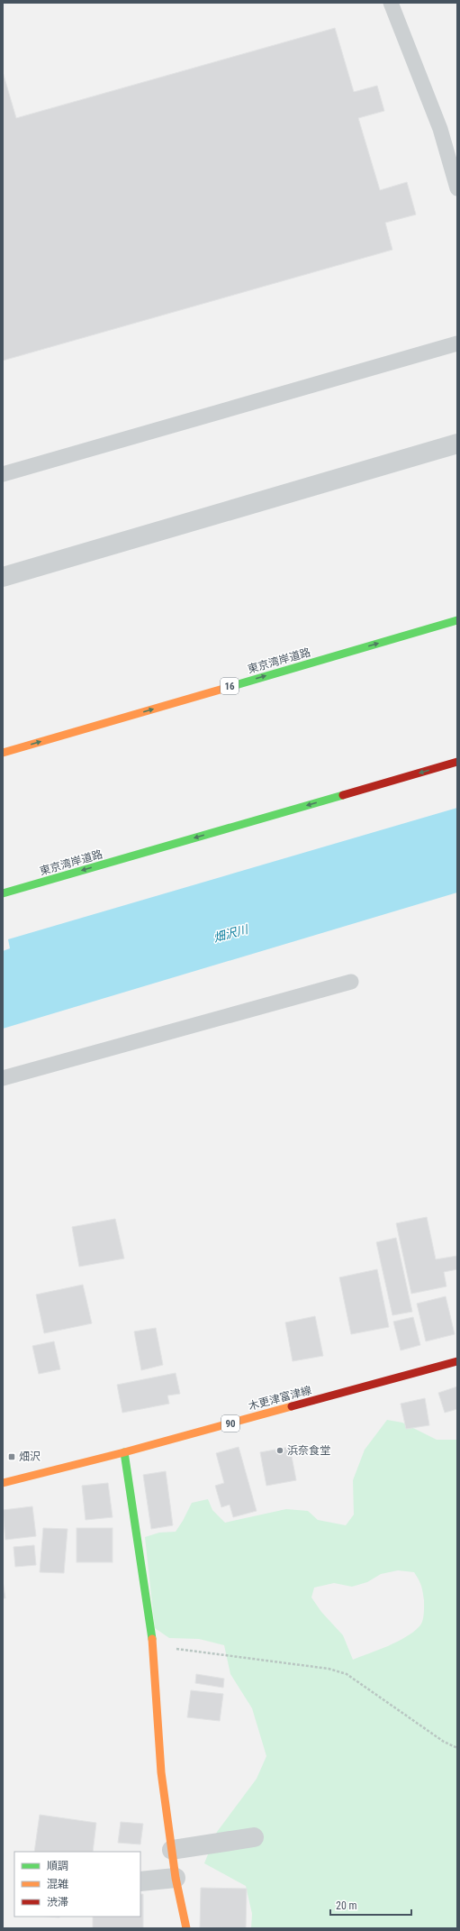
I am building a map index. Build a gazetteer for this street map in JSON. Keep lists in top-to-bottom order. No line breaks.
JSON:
{"streets":{"main road":["東京湾岸道路","16","木更津富津線","90"]},"water":["畑沢川"],"places":{"other":["浜奈食堂"],"transit":["畑沢"]},"legend":["順調","混雑","渋滞"],"scale_bar":"20 m"}
